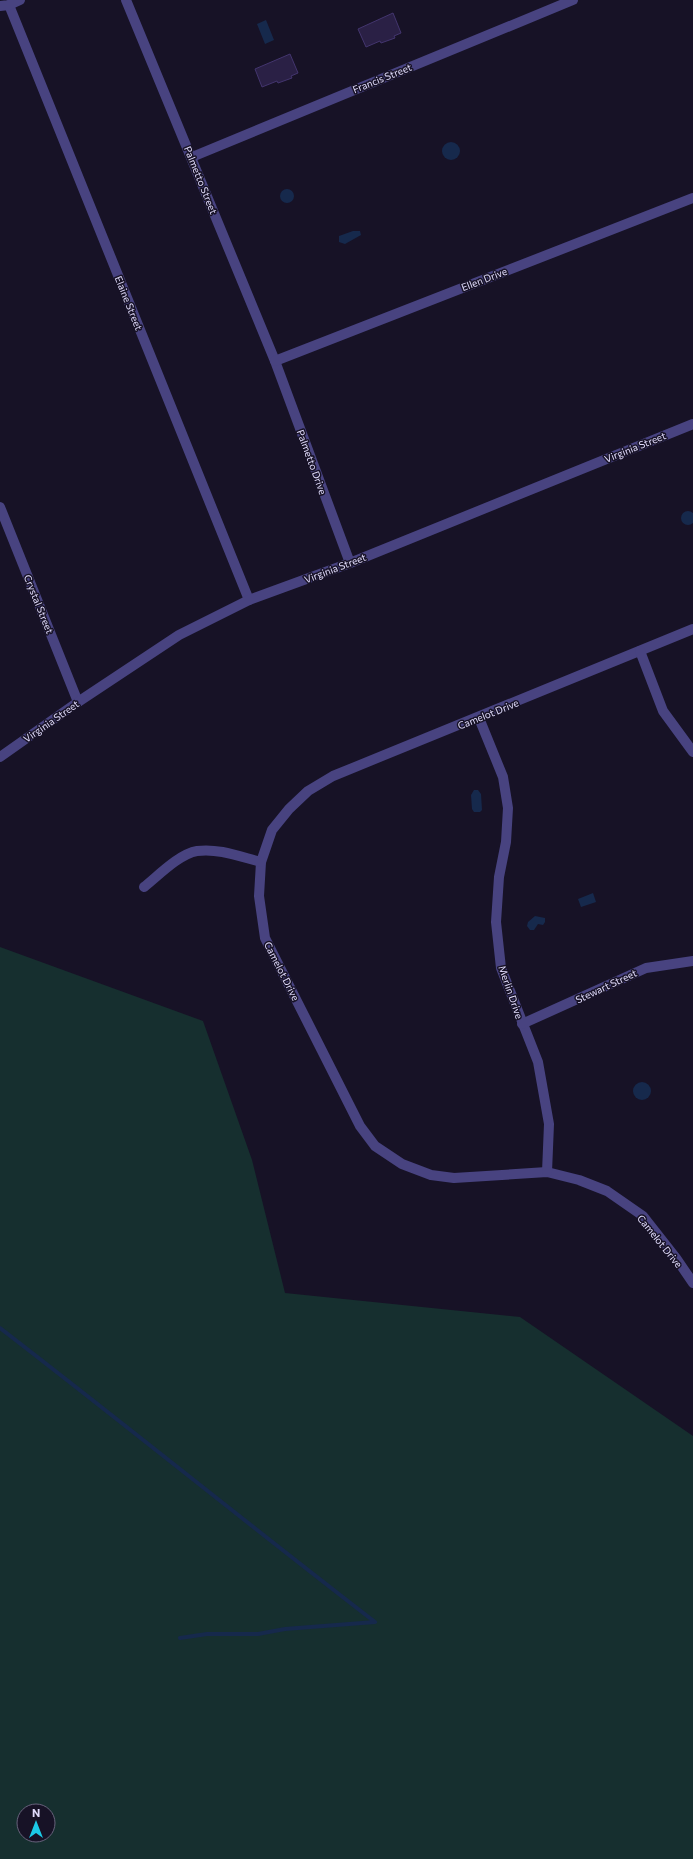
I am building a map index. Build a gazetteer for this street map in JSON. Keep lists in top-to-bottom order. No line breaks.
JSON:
{"streets":{"street":["Francis Street","Palmetto Street","Ellen Drive","Elaine Street","Virginia Street","Palmetto Drive","Crystal Street","Camelot Drive","Stewart Street","Merlin Drive"]},"crossings":[["Francis Street","Palmetto Street"],["Palmetto Street","Ellen Drive"],["Palmetto Street","Palmetto Drive"],["Ellen Drive","Palmetto Drive"],["Elaine Street","Virginia Street"],["Virginia Street","Palmetto Drive"],["Virginia Street","Crystal Street"],["Camelot Drive","Merlin Drive"],["Stewart Street","Merlin Drive"]],"north":"top"}
